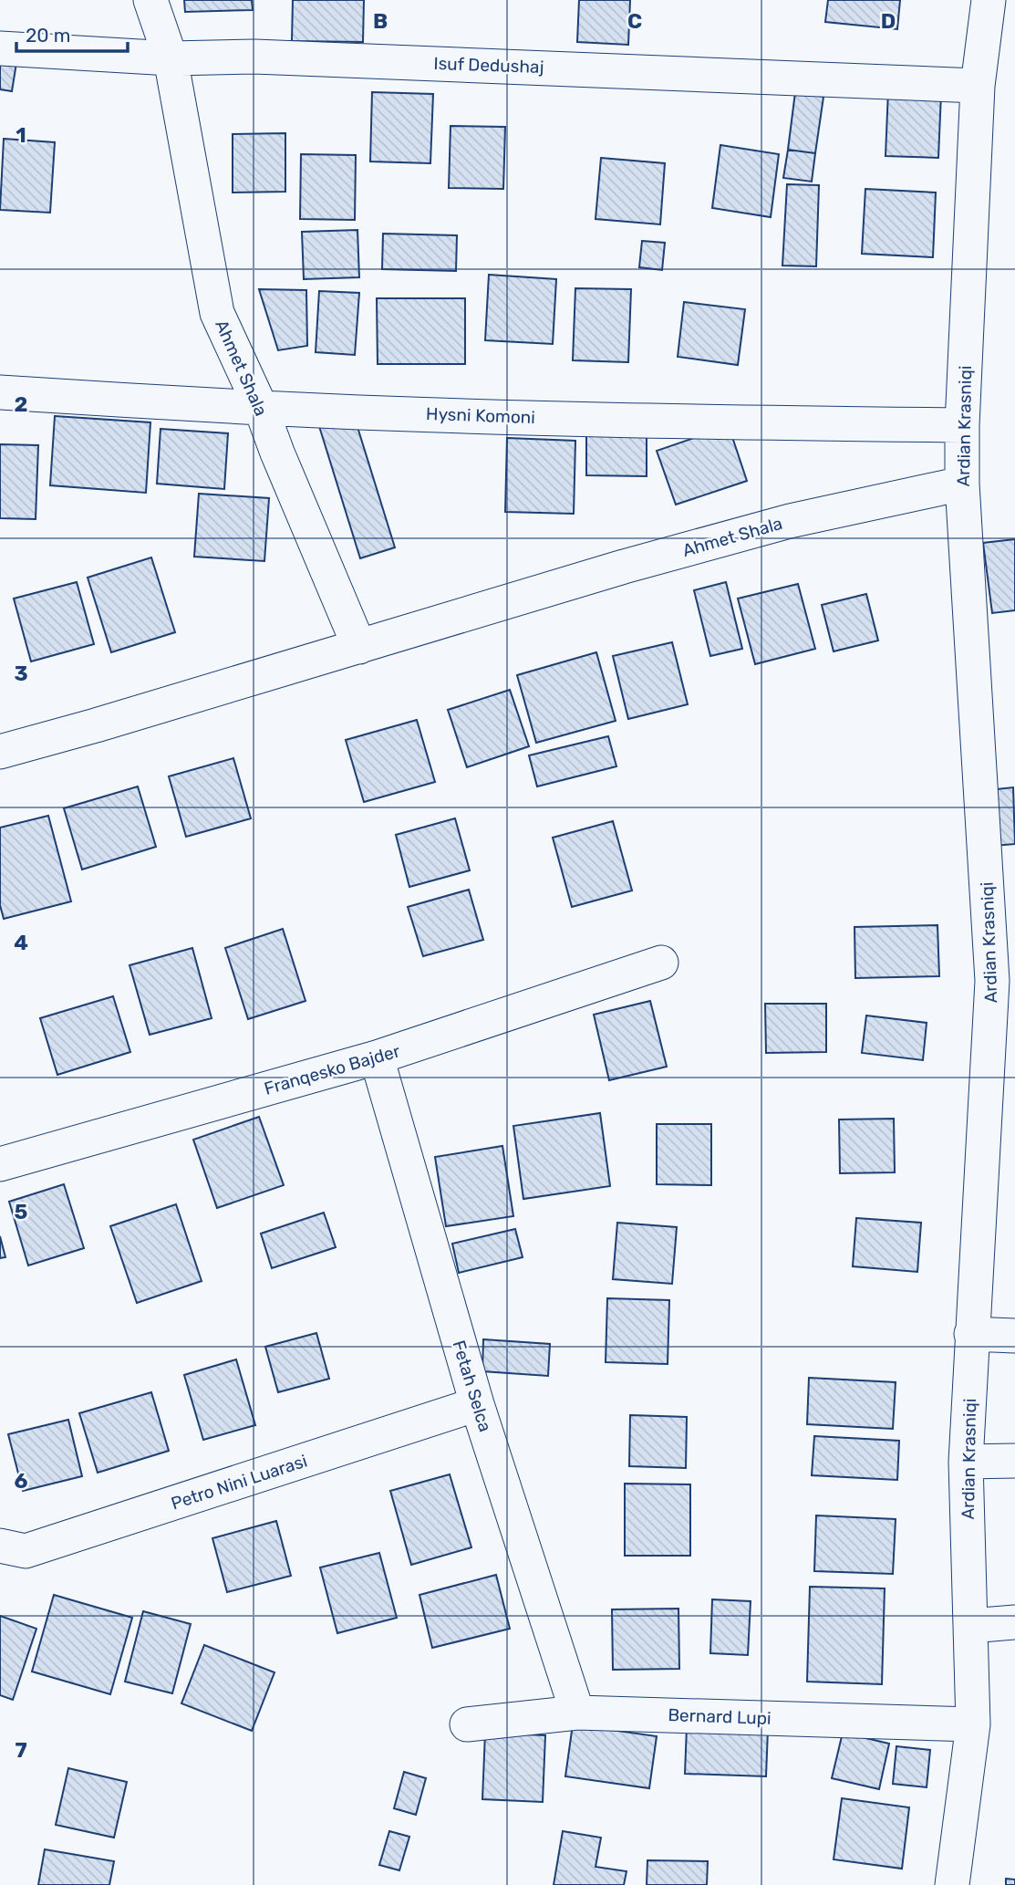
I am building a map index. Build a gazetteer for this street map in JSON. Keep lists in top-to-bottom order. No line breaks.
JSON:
{"streets":{"street":["Isuf Dedushaj","Ahmet Shala","Hysni Komoni","Ardian Krasniqi","Franqesko Bajder","Fetah Selca","Petro Nini Luarasi","Bernard Lupi"]},"crossings":[["Isuf Dedushaj","Ahmet Shala"],["Isuf Dedushaj","Ardian Krasniqi"],["Ahmet Shala","Hysni Komoni"],["Ahmet Shala","Ardian Krasniqi"],["Hysni Komoni","Ardian Krasniqi"],["Ardian Krasniqi","Bernard Lupi"],["Franqesko Bajder","Fetah Selca"],["Fetah Selca","Petro Nini Luarasi"],["Fetah Selca","Bernard Lupi"]],"scale_bar":"20 m","grid":{"columns":["B","C","D"],"rows":["1","2","3","4","5","6","7"]}}
